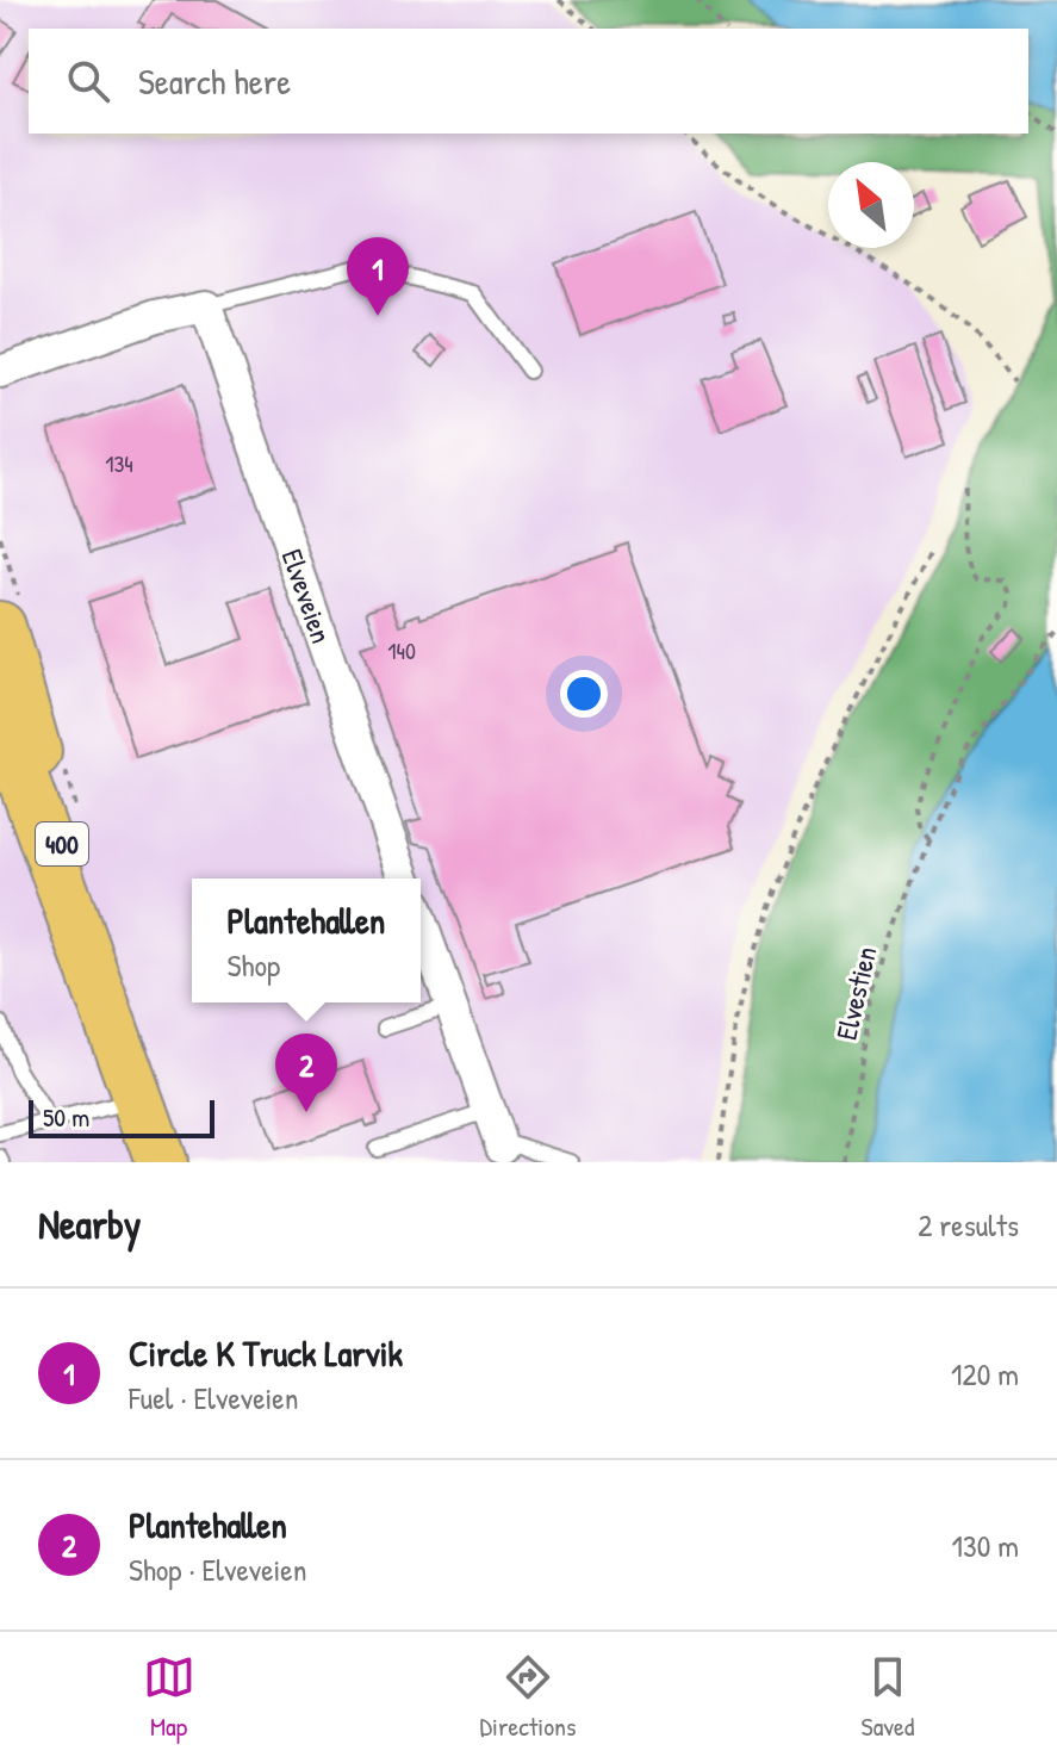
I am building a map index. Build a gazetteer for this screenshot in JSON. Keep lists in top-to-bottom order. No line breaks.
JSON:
{"streets":{"highway":["400"],"street":["Elveveien"],"path":["Elvestien"]},"house_numbers":["134","140"],"scale_bar":"50 m","north":"top left","page":{"search":"Search here","pins":["1","2"],"popup":["Plantehallen","Shop"],"scale":"50 m","heading":["Nearby","2 results"],"list":[{"mark":"1","name":"Circle K Truck Larvik","note":"Fuel · Elveveien","value":"120 m"},{"mark":"2","name":"Plantehallen","note":"Shop · Elveveien","value":"130 m"}],"nav":["Map","Directions","Saved"]}}
